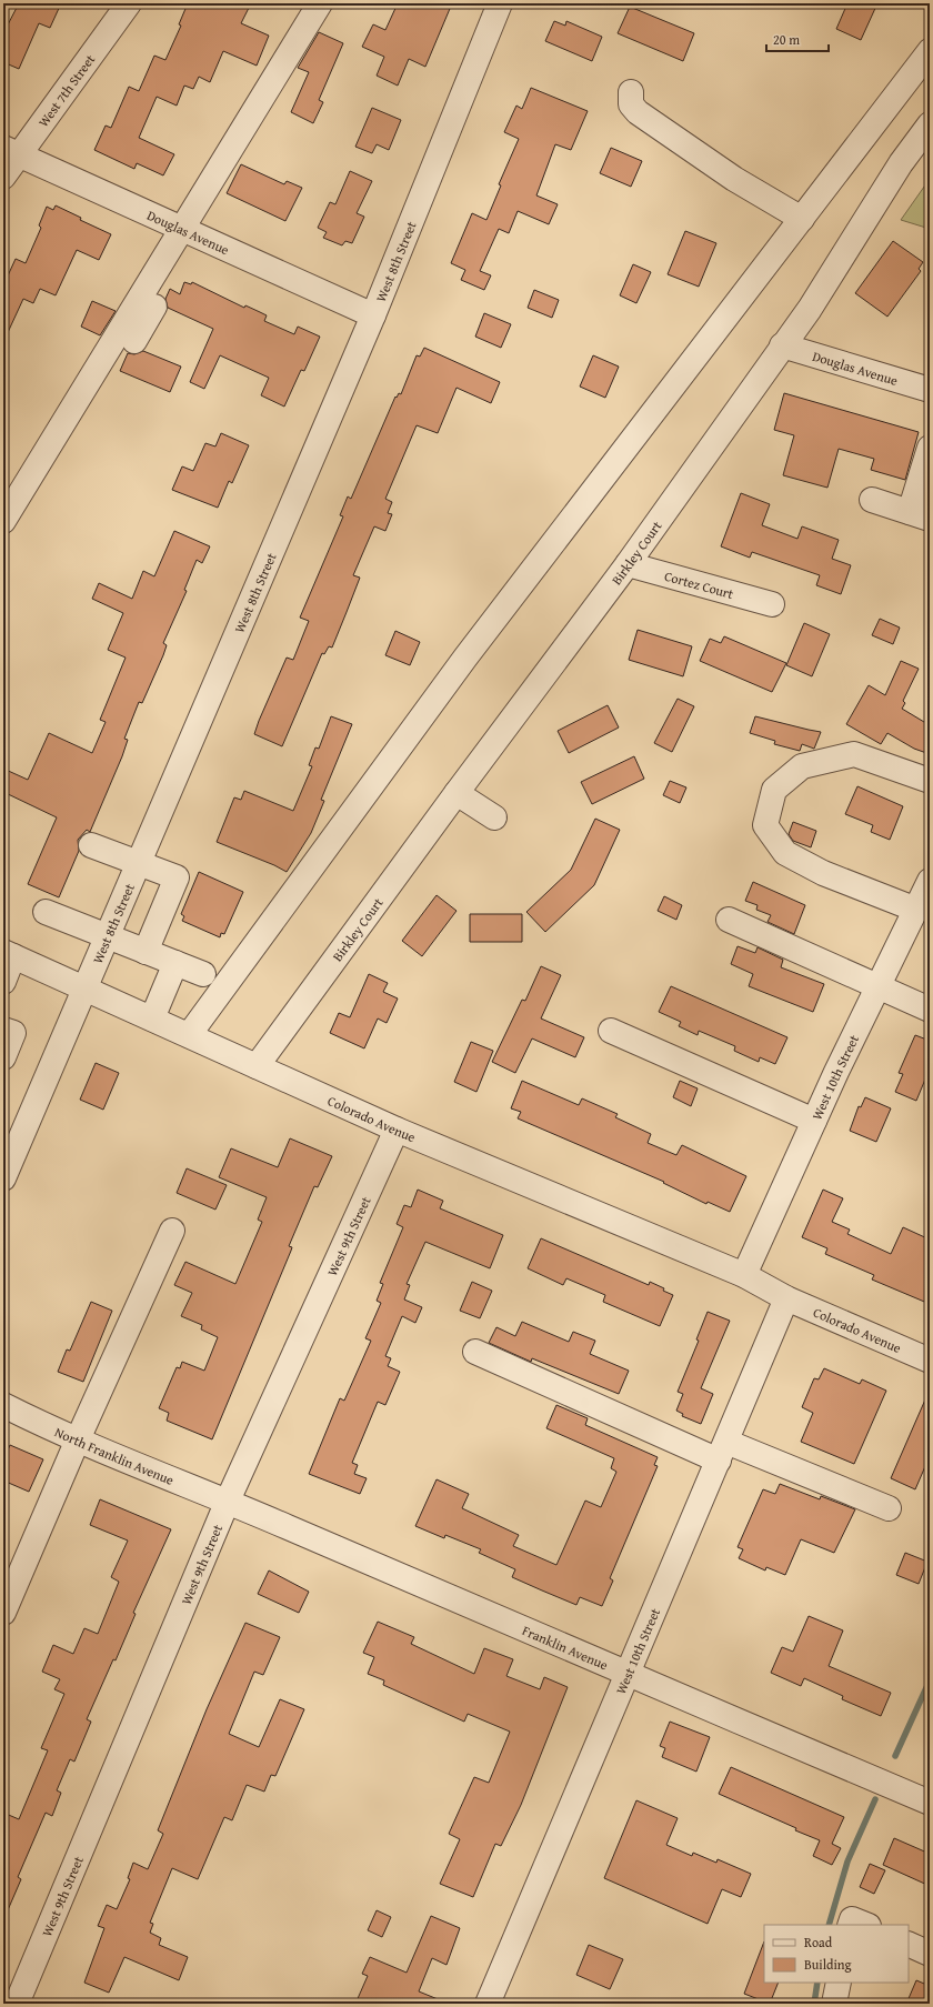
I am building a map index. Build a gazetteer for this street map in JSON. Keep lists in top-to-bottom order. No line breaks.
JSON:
{"streets":{"street":["West 7th Street","Douglas Avenue","West 8th Street","Birkley Court","Cortez Court","West 10th Street","Colorado Avenue","West 9th Street","North Franklin Avenue","Franklin Avenue"]},"crossings":[["West 7th Street","Douglas Avenue"],["Douglas Avenue","West 8th Street"],["Douglas Avenue","Birkley Court"],["West 8th Street","Colorado Avenue"],["Birkley Court","Cortez Court"],["Birkley Court","Colorado Avenue"],["West 10th Street","Colorado Avenue"],["West 10th Street","Franklin Avenue"],["Colorado Avenue","West 9th Street"],["West 9th Street","North Franklin Avenue"],["West 9th Street","Franklin Avenue"],["North Franklin Avenue","Franklin Avenue"]],"legend":["Road","Building"],"scale_bar":"20 m"}
